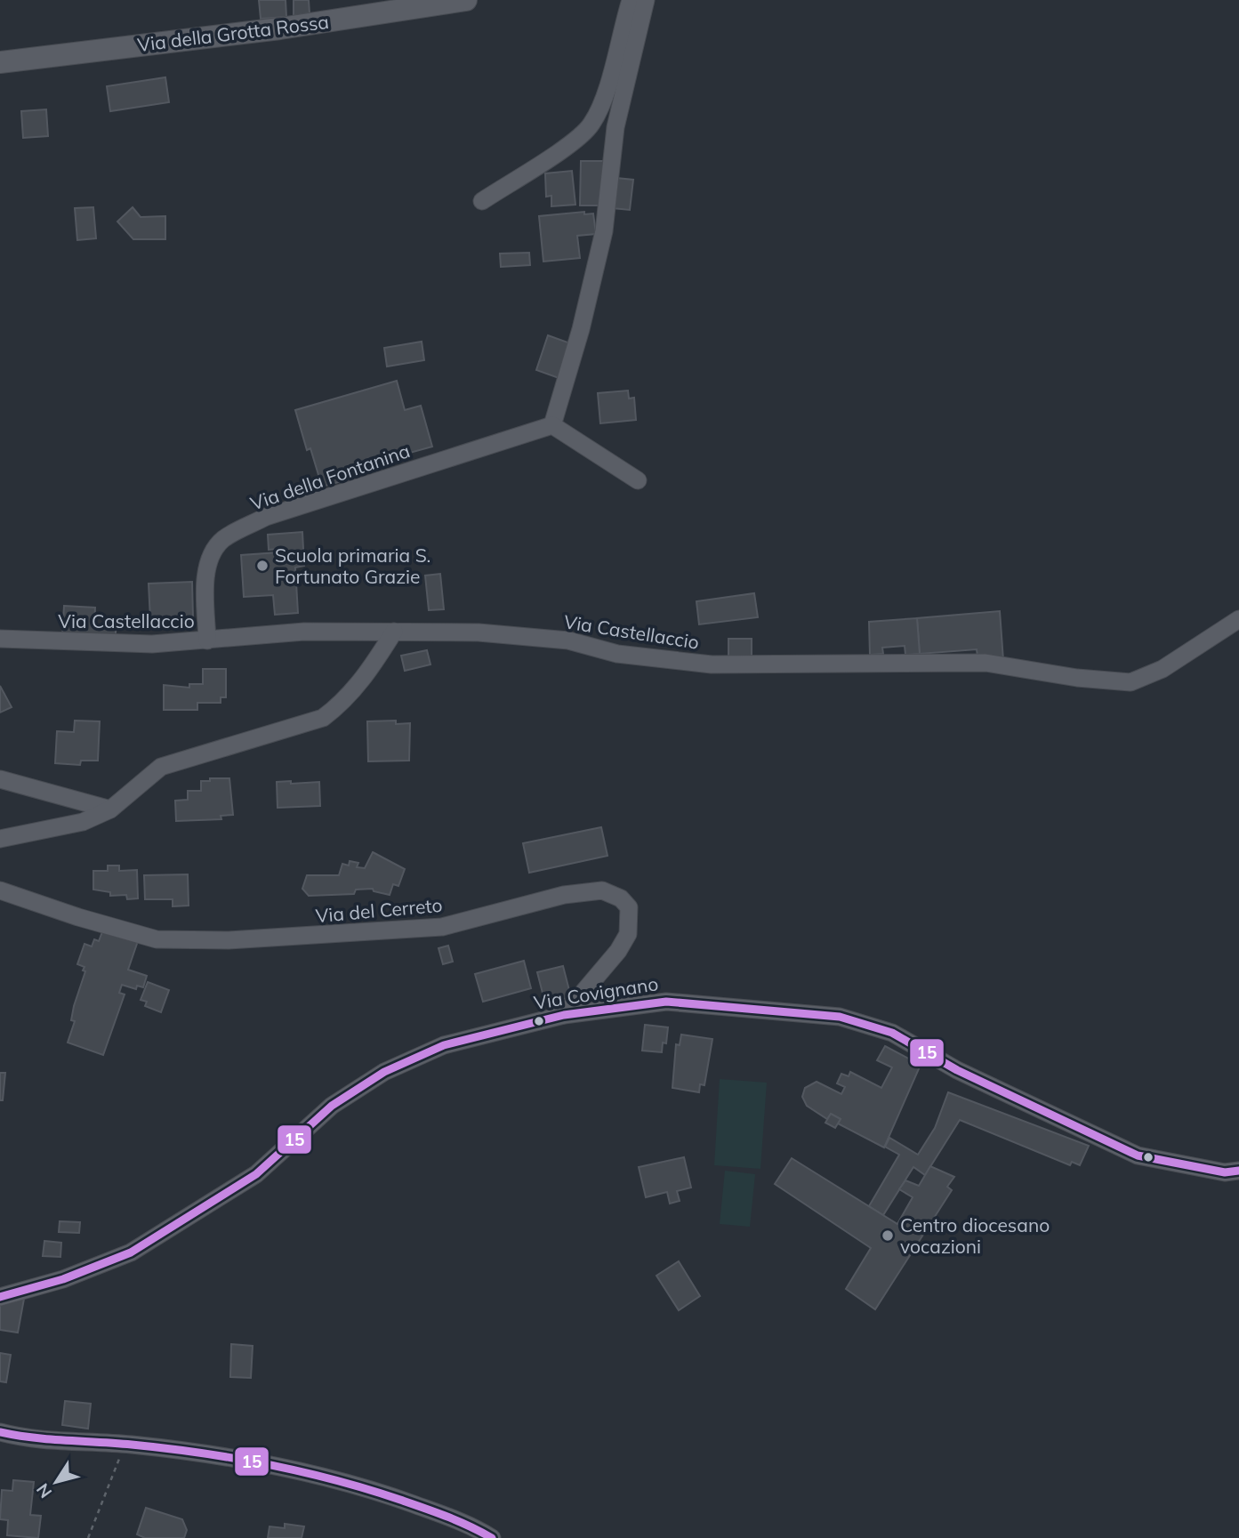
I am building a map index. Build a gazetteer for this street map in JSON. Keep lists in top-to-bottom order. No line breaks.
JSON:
{"streets":{"street":["Via della Grotta Rossa","Via della Fontanina","Via Castellaccio","Via del Cerreto","Via Covignano"]},"crossings":[["Via della Fontanina","Via Castellaccio"],["Via del Cerreto","Via Covignano"]],"places":["Scuola primaria S. Fortunato Grazie","Centro diocesano vocazioni"],"lines":["transit line 15"],"north":"bottom left"}
